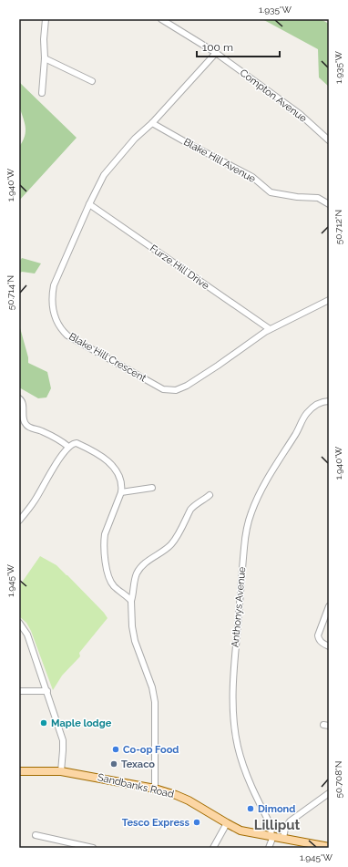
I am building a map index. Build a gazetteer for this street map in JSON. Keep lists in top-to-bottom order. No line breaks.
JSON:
{"streets":{"main road":["Sandbanks Road"],"street":["Compton Avenue","Blake Hill Avenue","Furze Hill Drive","Blake Hill Crescent","Anthonys Avenue"]},"crossings":[["Compton Avenue","Blake Hill Crescent"],["Blake Hill Avenue","Blake Hill Crescent"],["Furze Hill Drive","Blake Hill Crescent"],["Anthonys Avenue","Sandbanks Road"]],"districts":["Lilliput"],"places":["Maple lodge","Co-op Food","Texaco","Dimond","Tesco Express"],"scale_bar":"100 m","coordinates":["1.935°W","1.940°W","50.712°N","50.714°N","1.945°W","50.708°N"]}
